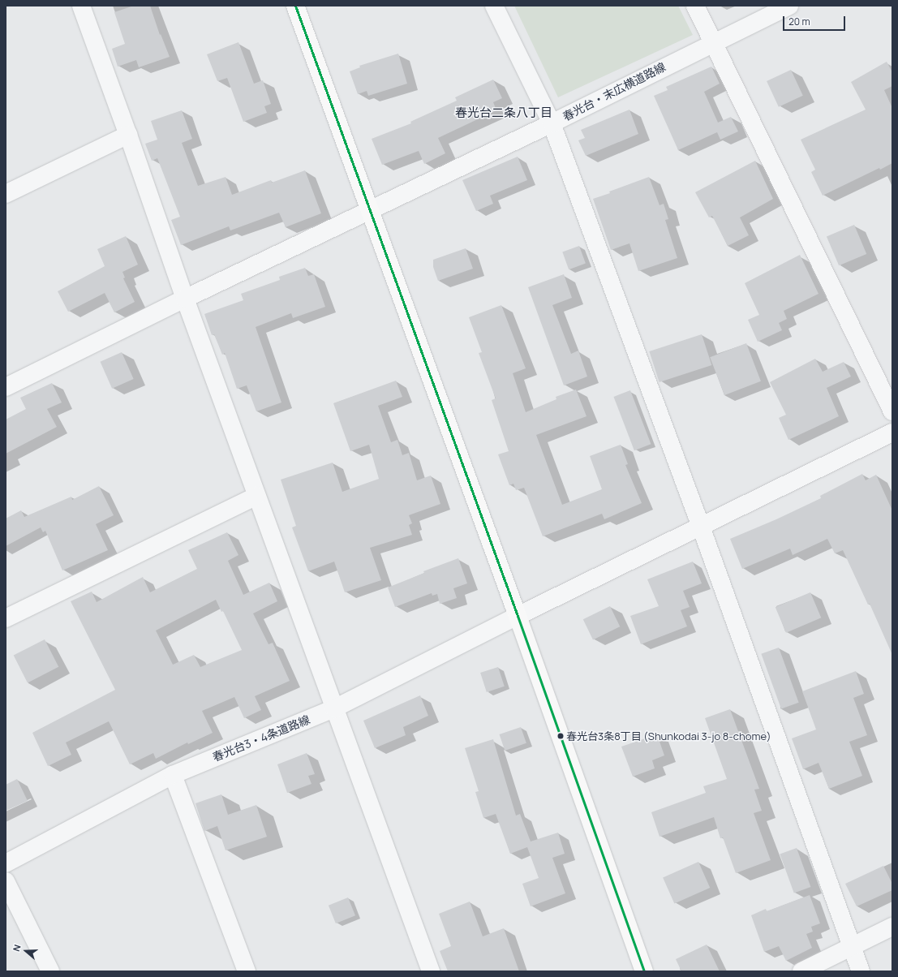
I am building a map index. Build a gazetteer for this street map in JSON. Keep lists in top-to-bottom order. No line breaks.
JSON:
{"streets":{"street":["春光台・末広横道路線","春光台3・4条道路線"]},"districts":["春光台二条八丁目"],"places":["春光台3条8丁目 (Shunkodai 3-jo 8-chome)"],"scale_bar":"20 m","north":"left"}
